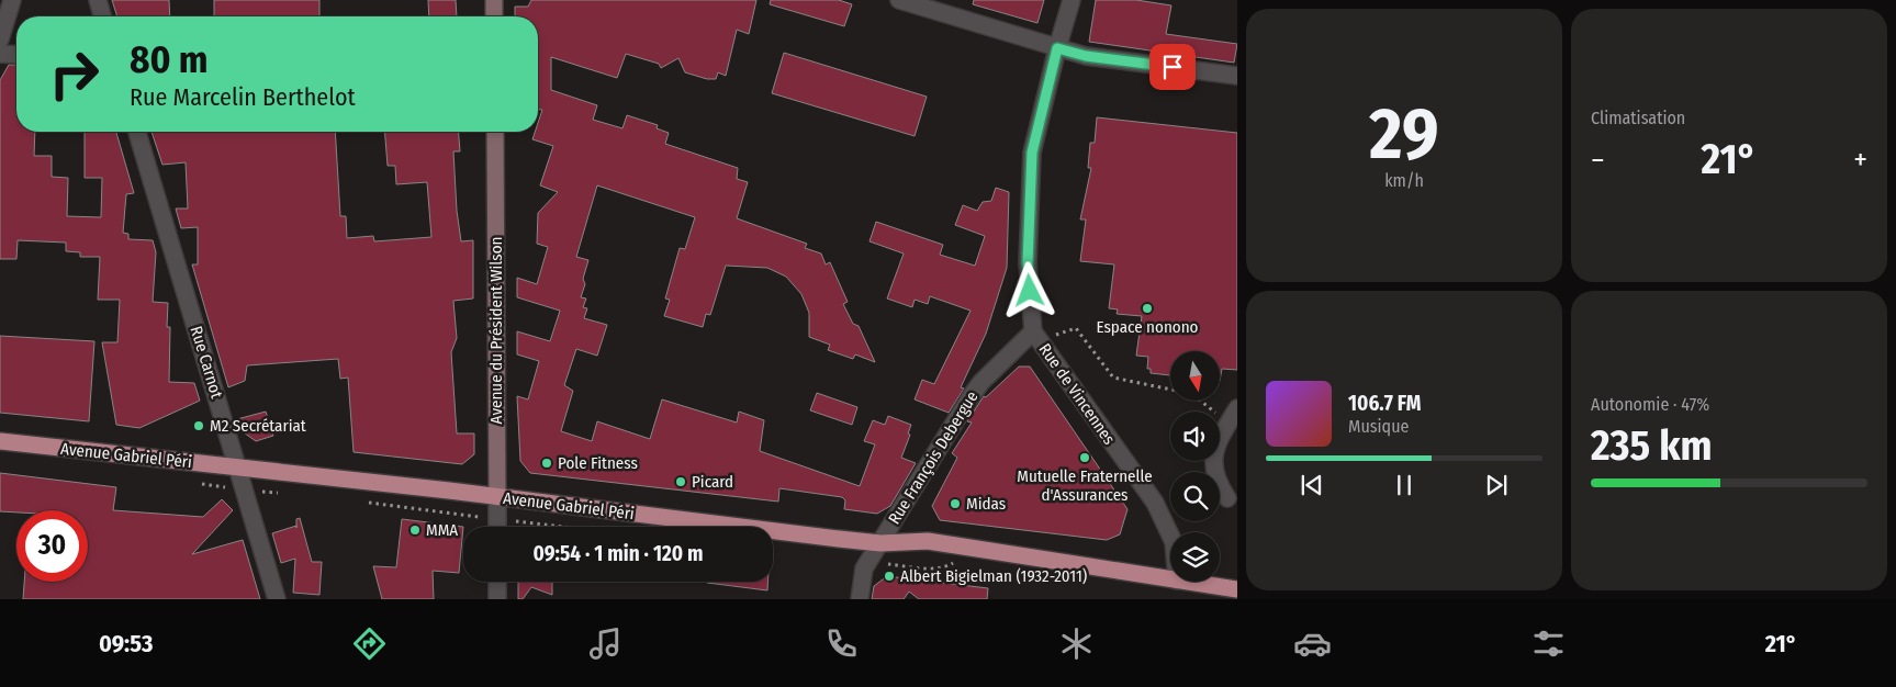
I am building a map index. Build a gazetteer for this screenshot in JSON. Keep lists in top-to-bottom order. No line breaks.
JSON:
{"streets":{"main road":["Avenue Gabriel Péri"],"street":["Avenue du Président Wilson","Rue Carnot","Rue de Vincennes","Rue François Debergue"]},"crossings":[["Avenue du Président Wilson","Avenue Gabriel Péri"],["Rue Carnot","Avenue Gabriel Péri"],["Rue de Vincennes","Rue François Debergue"],["Avenue Gabriel Péri","Rue François Debergue"]],"places":["Espace nonono","M2 Secrétariat","Mutuelle Fraternelle d'Assurances","Pole Fitness","Picard","Midas","MMA","Albert Bigielman (1932-2011)"],"north":"bottom","page":{"tile":[["29","km/h"],"Climatisation",["Autonomie · 47%","235 km"]],"turn":["80 m","Rue Marcelin Berthelot"],"heat":["−","21°","+"],"song":["106.7 FM","Musique"],"limit":"30","trip":"09:54 · 1 min · 120 m","tabs":["09:53","21°"]}}
